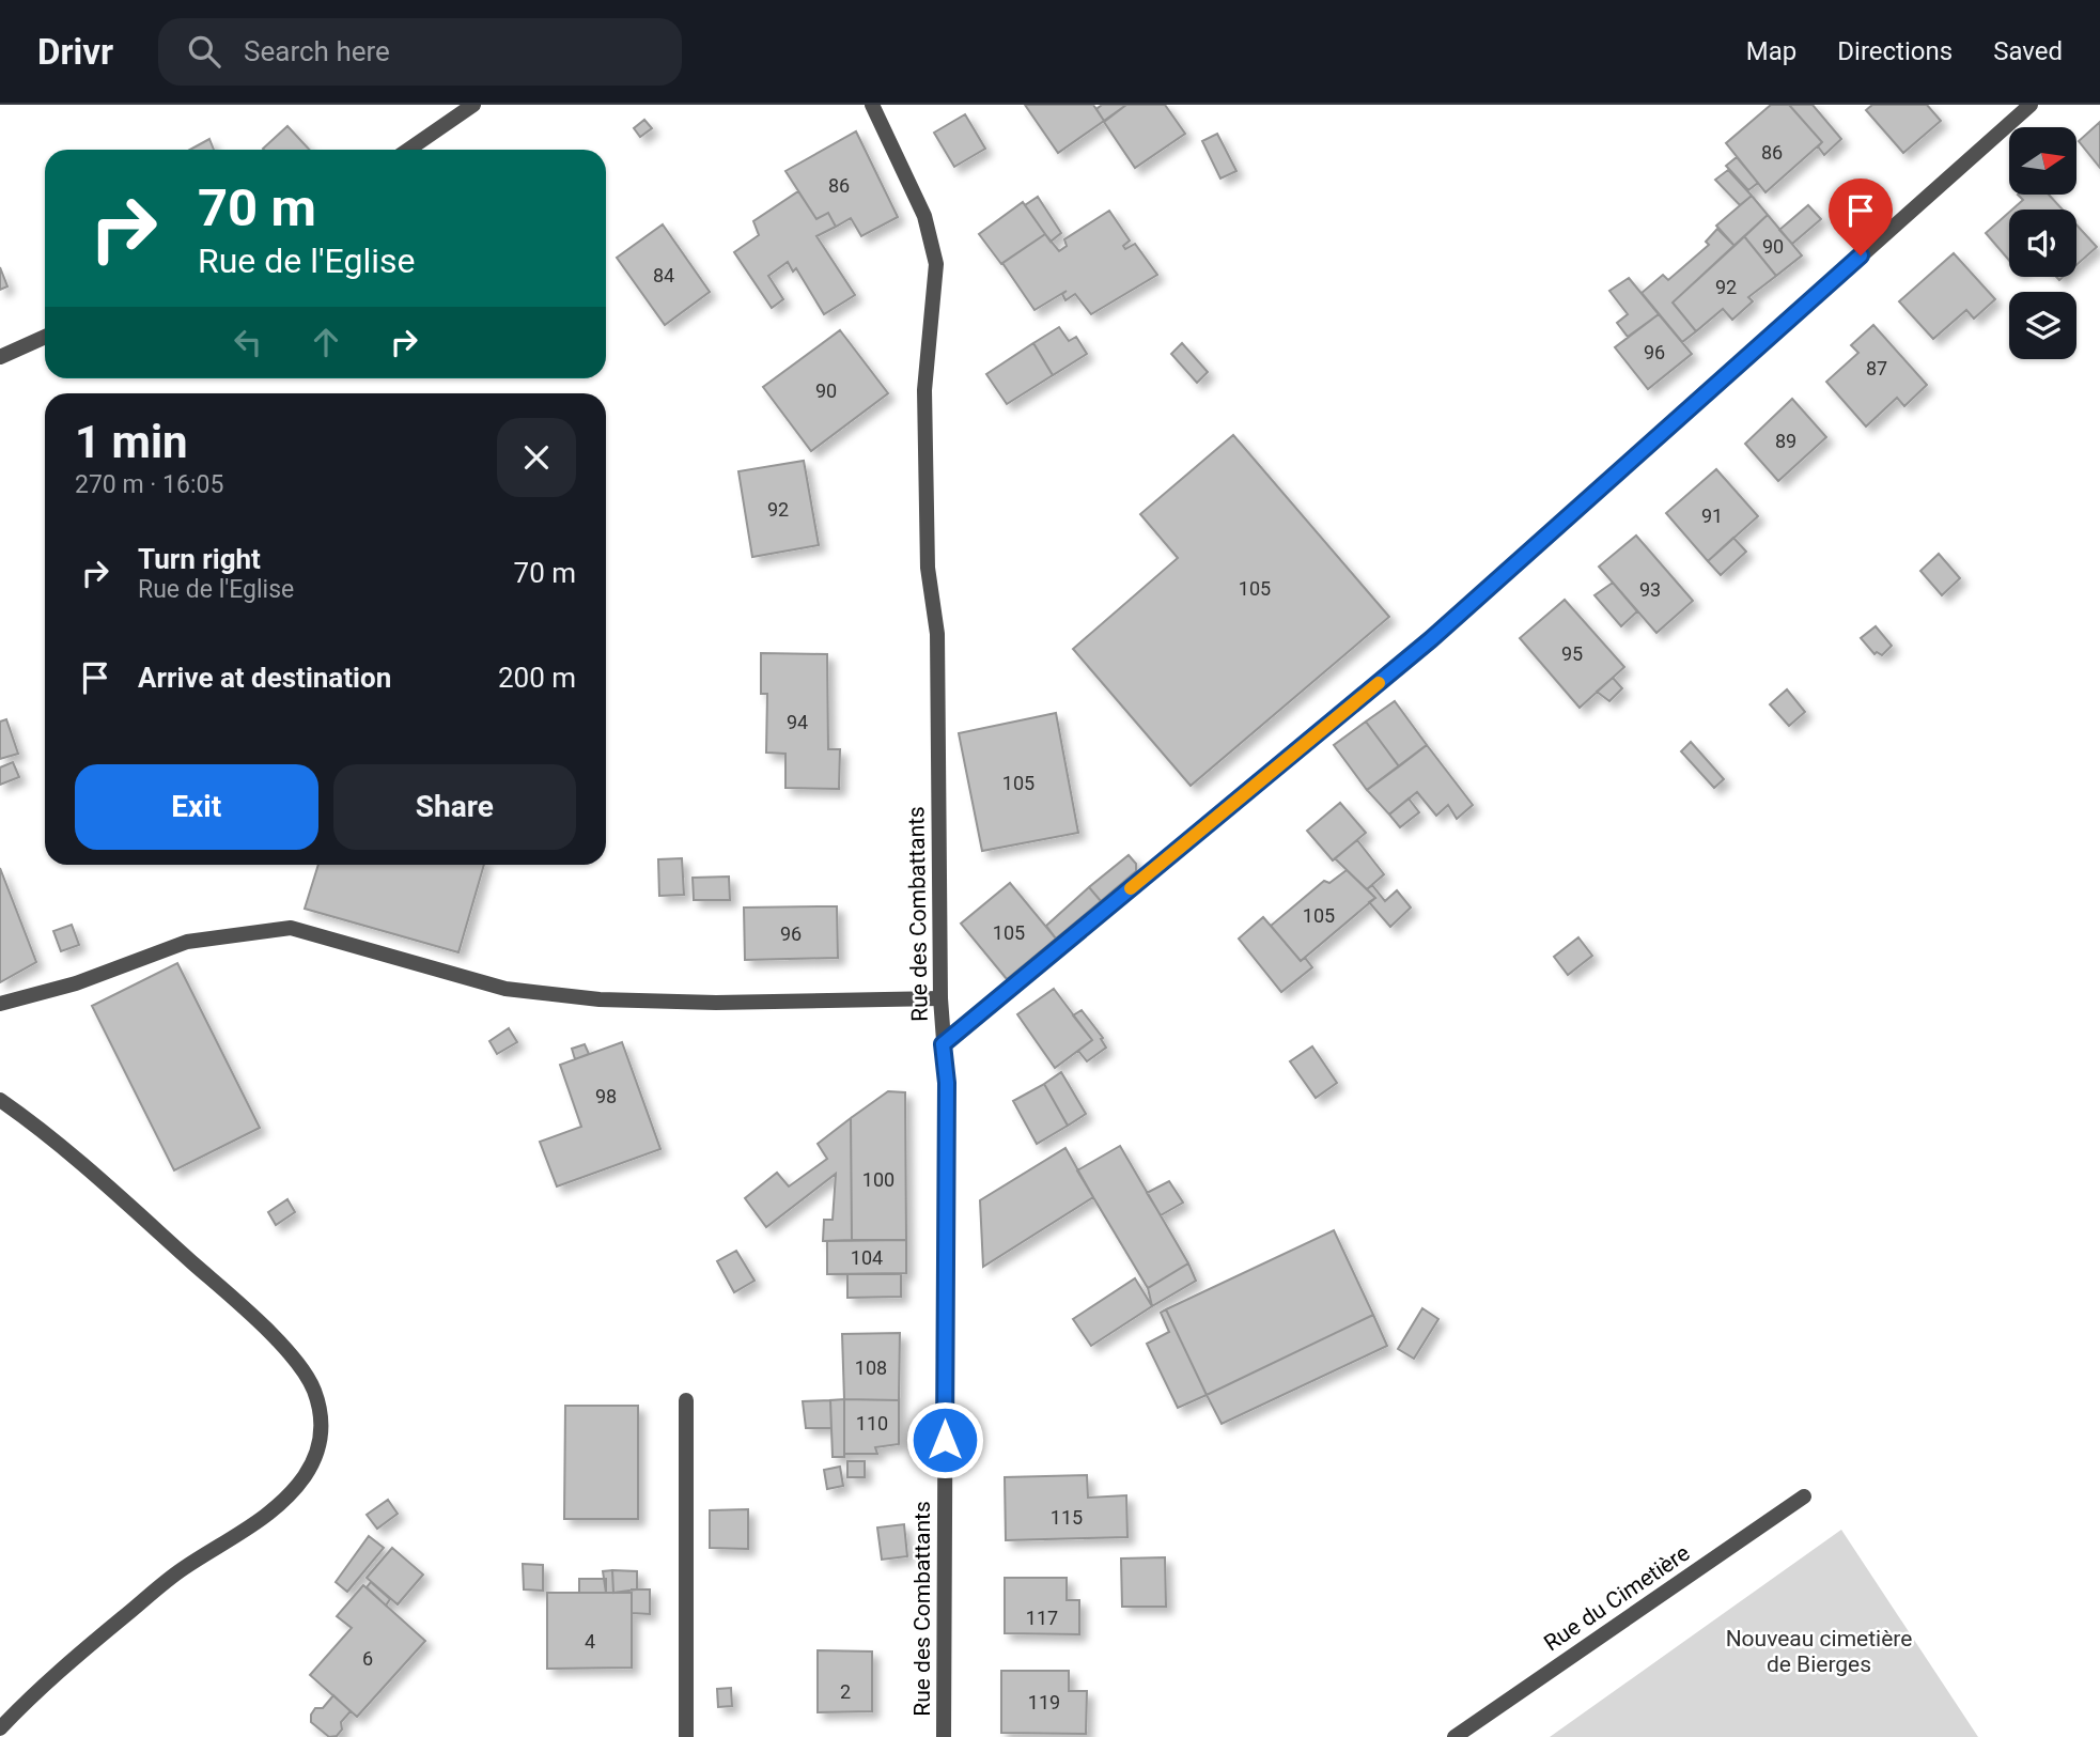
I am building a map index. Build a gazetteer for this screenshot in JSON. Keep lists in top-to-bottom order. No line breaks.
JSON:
{"streets":{"street":["Rue des Combattants","Rue du Cimetière"]},"parks":["Nouveau cimetière de Bierges"],"house_numbers":["86","86","90","84","92","96","87","90","89","92","91","105","93","95","94","105","105","105","96","98","100","104","108","110","115","117","4","6","2","119"],"north":"right","page":{"header":"Drivr","search":"Search here","nav":["Map","Directions","Saved"],"turn":["70 m","Rue de l'Eglise"],"heading":["1 min","270 m · 16:05"],"list":[{"name":"Turn right","note":"Rue de l'Eglise","value":"70 m"},{"name":"Arrive at destination","value":"200 m"}],"buttons":["Exit","Share"]}}
